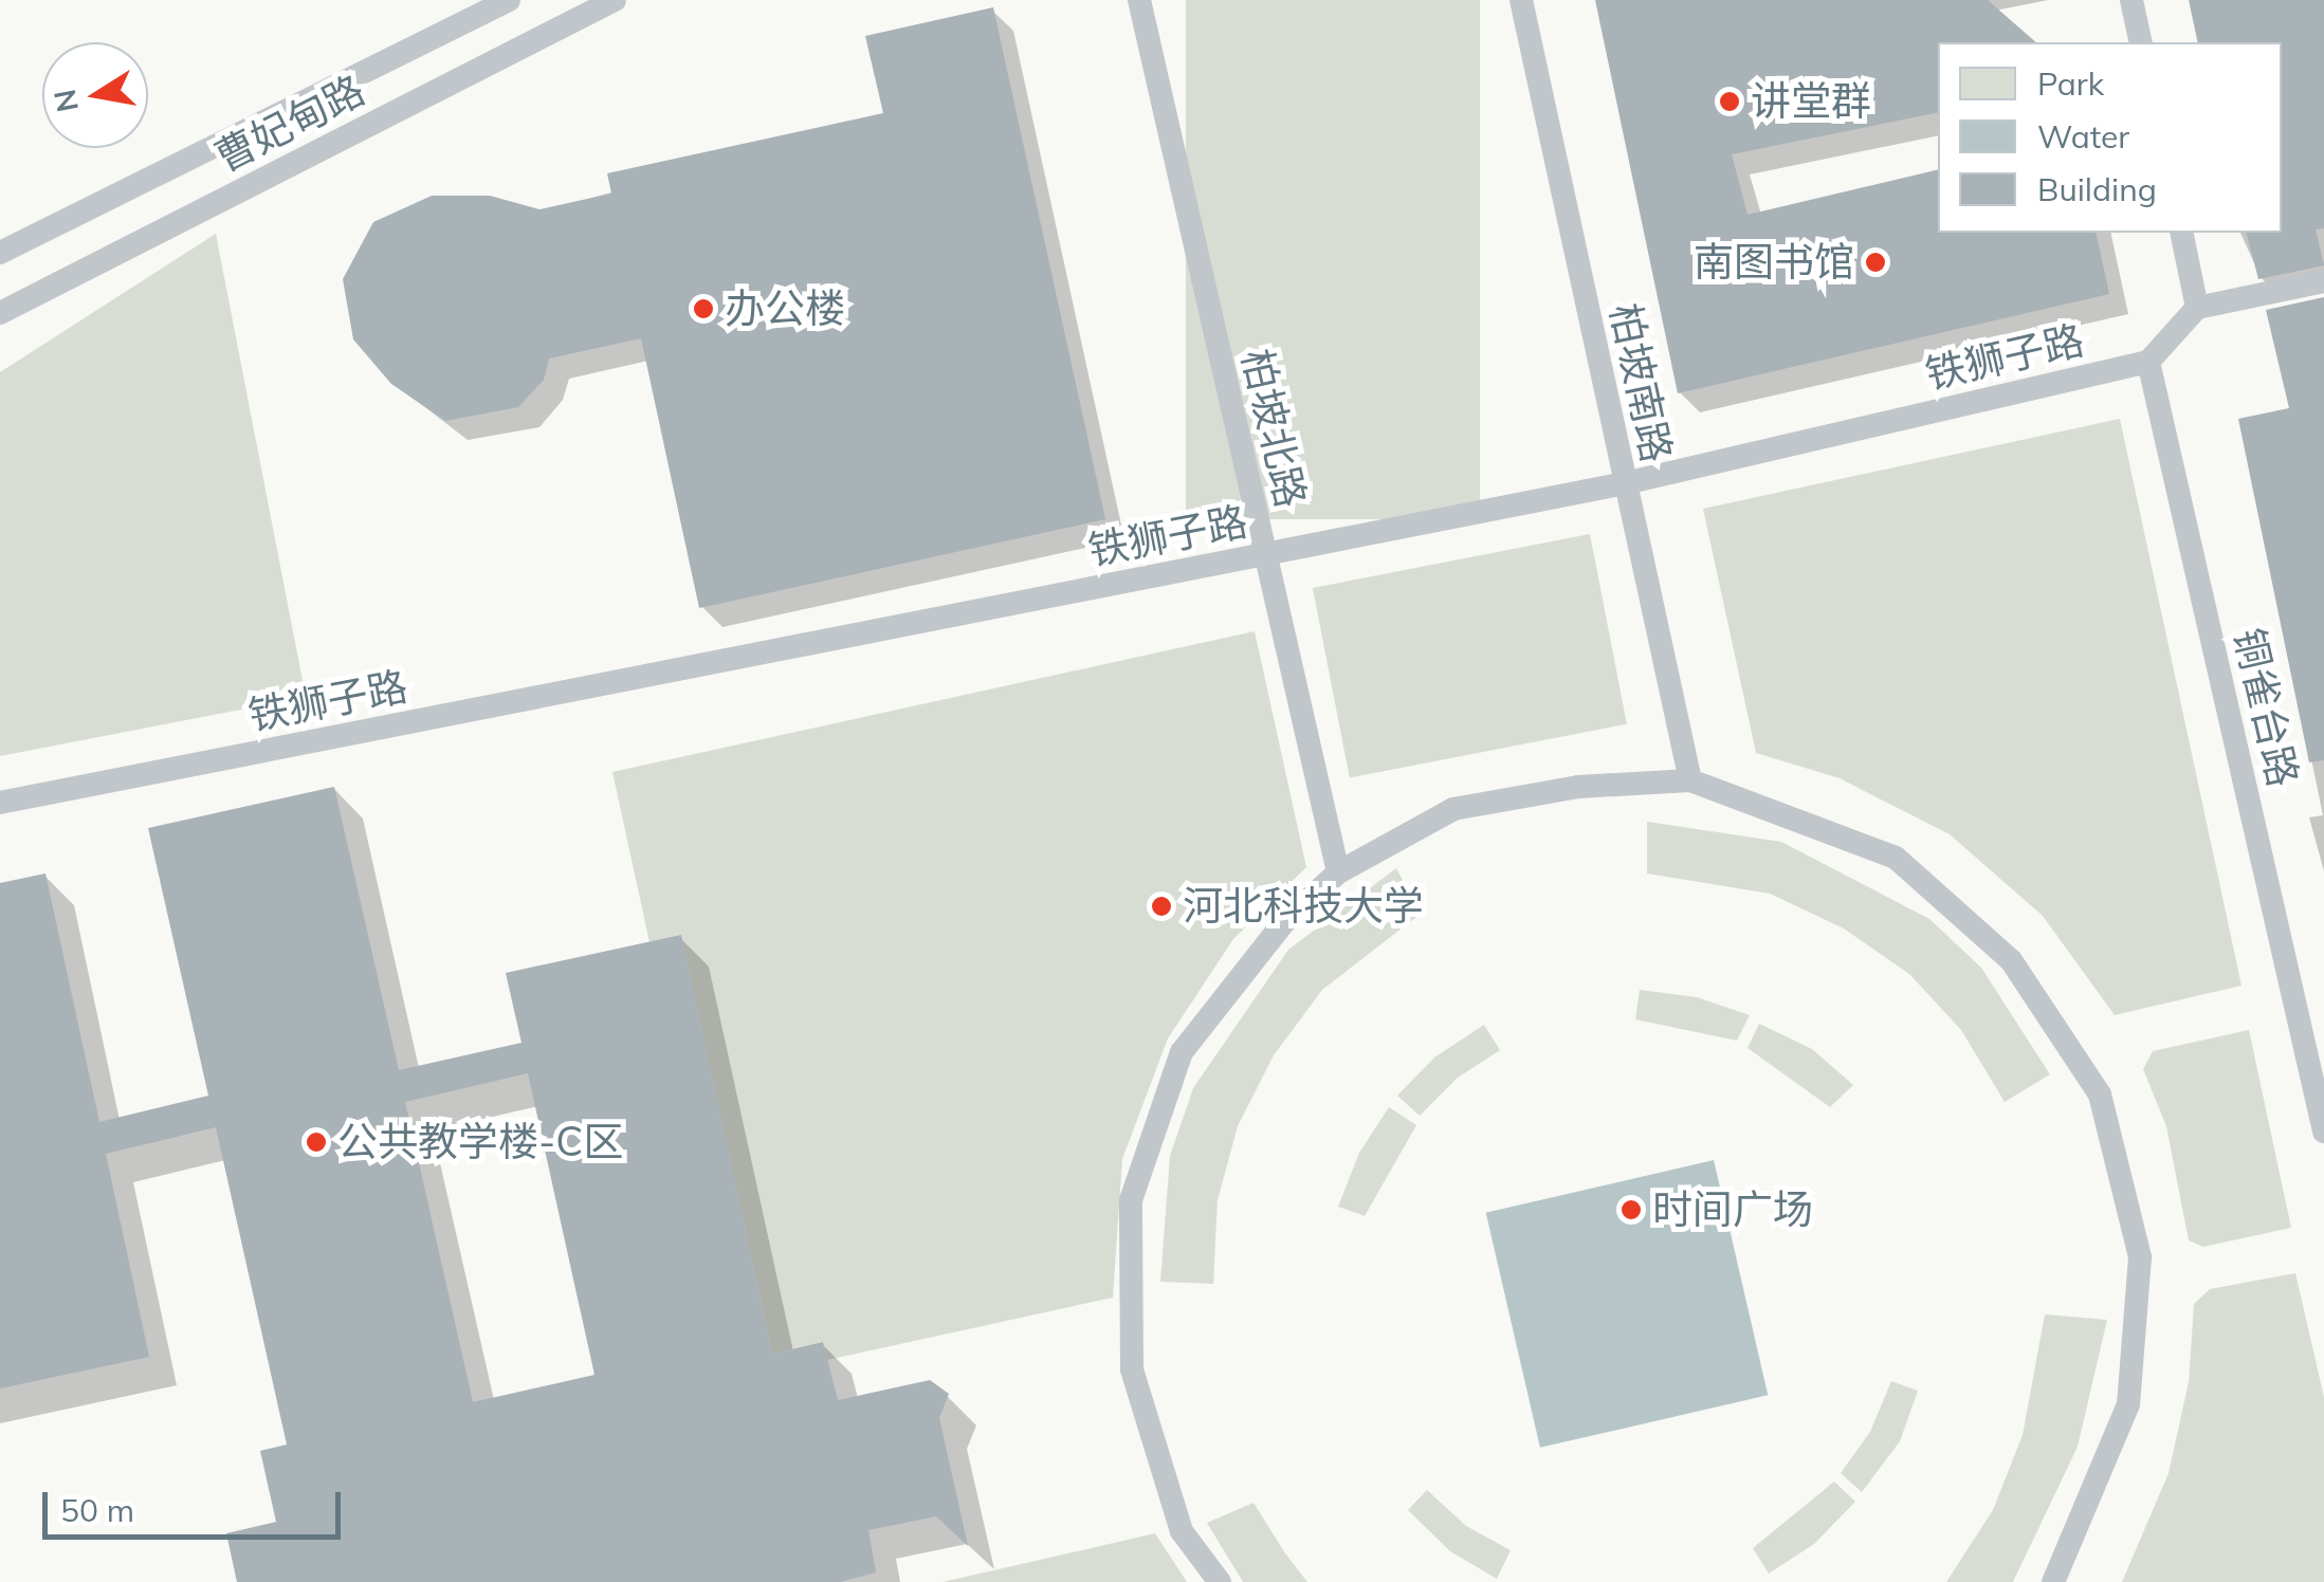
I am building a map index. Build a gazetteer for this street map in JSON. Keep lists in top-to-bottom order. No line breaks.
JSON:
{"streets":{"lane":["曹妃甸路","铁狮子路","柏坡南路","柏坡北路","铜雀台路"]},"crossings":[["铁狮子路","柏坡南路"],["铁狮子路","柏坡北路"],["铁狮子路","铜雀台路"]],"places":["讲堂群","南图书馆","办公楼","河北科技大学","公共教学楼-C区","时间广场"],"legend":["Park","Water","Building"],"scale_bar":"50 m","north":"left"}
